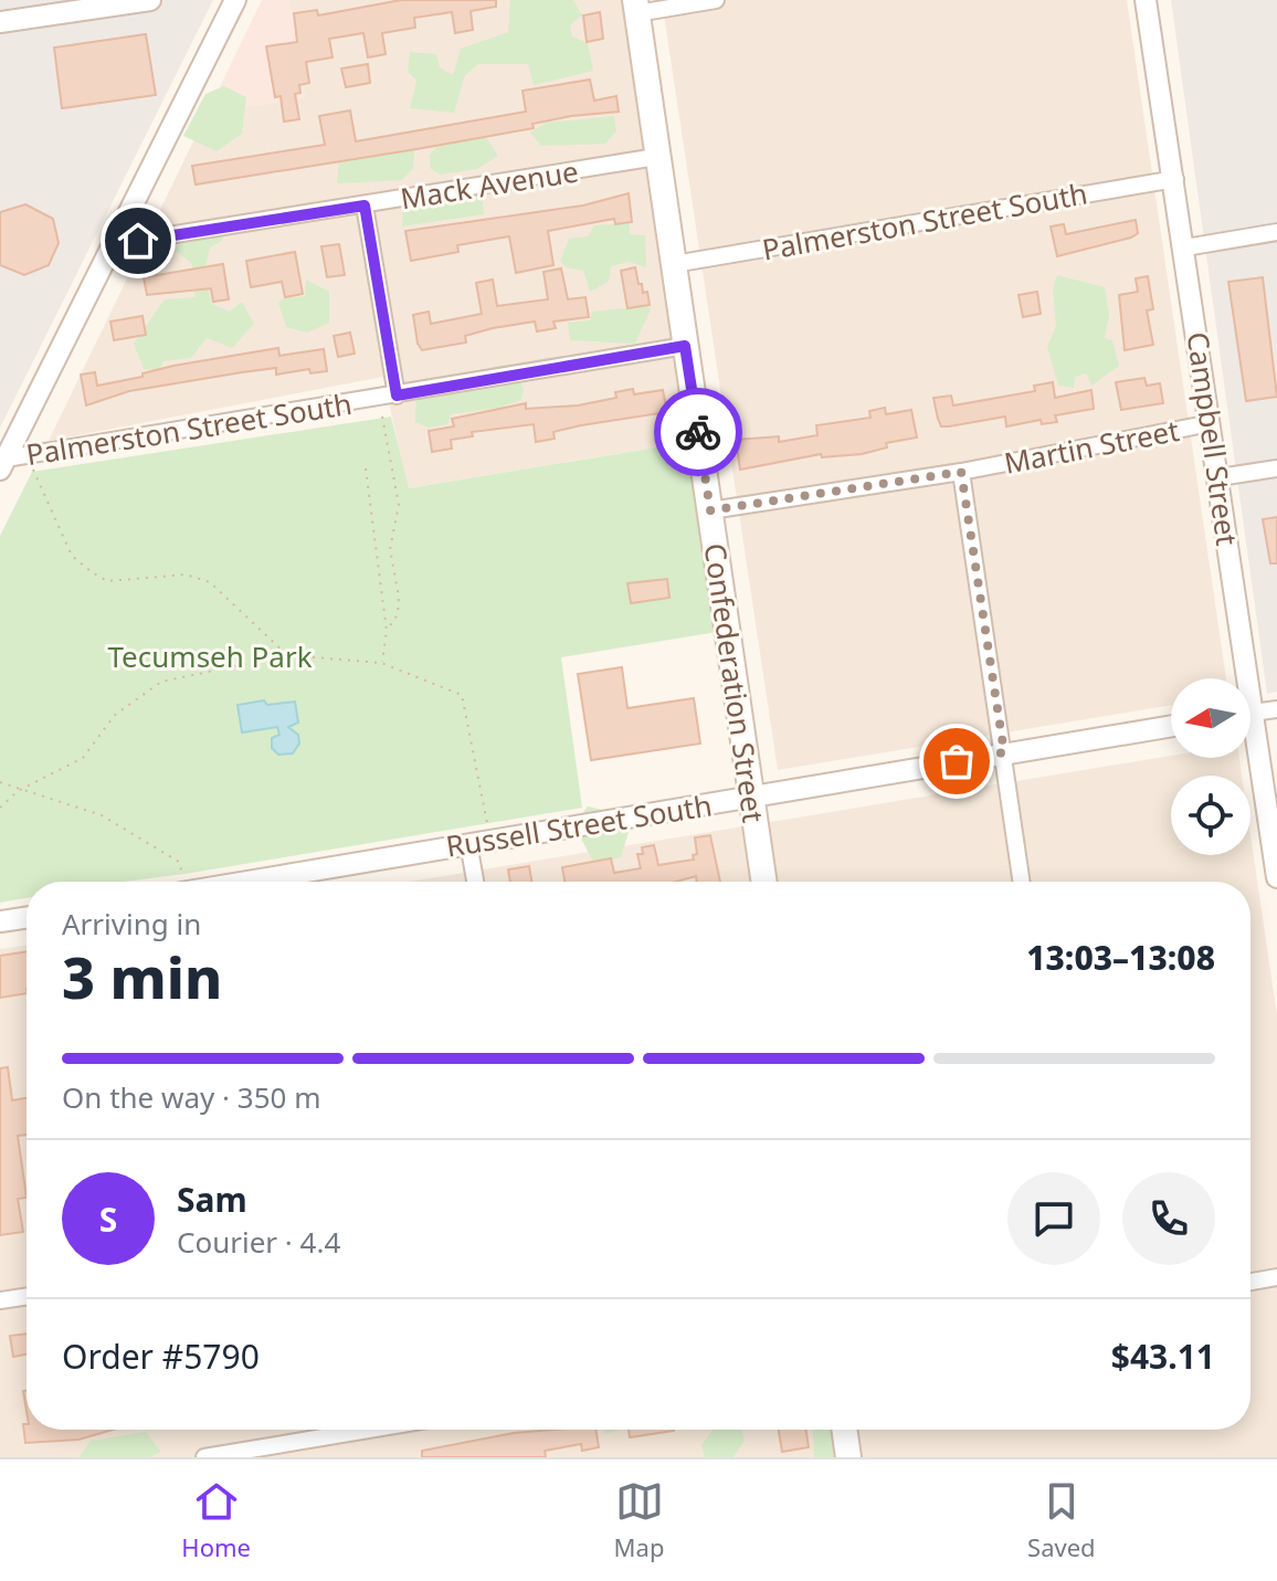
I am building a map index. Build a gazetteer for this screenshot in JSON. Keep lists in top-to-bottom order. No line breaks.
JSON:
{"streets":{"main road":["Confederation Street"],"street":["Mack Avenue","Palmerston Street South","Campbell Street","Martin Street","Russell Street South"]},"crossings":[["Mack Avenue","Confederation Street"],["Palmerston Street South","Campbell Street"],["Palmerston Street South","Confederation Street"],["Campbell Street","Martin Street"],["Martin Street","Confederation Street"],["Confederation Street","Russell Street South"]],"parks":["Tecumseh Park"],"north":"left","page":{"heading":["3 min","Arriving in","13:03–13:08"],"panel":["Sam","Courier · 4.4","Order #5790","$43.11"],"bar":"On the way · 350 m","round":"S","tabs":["Home","Map","Saved"]}}
